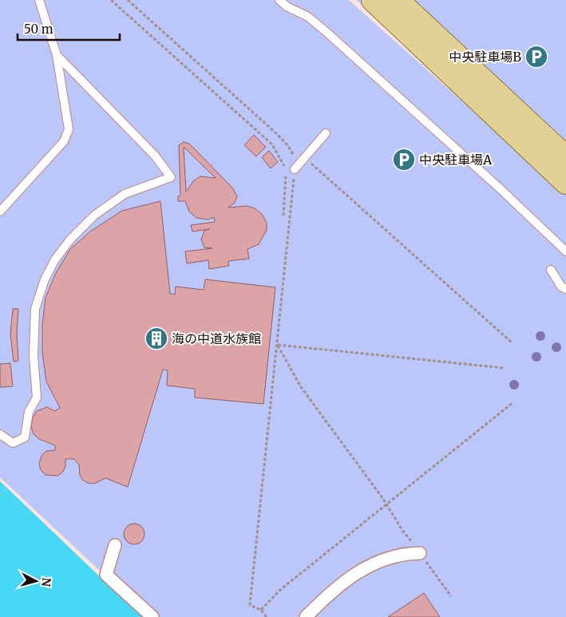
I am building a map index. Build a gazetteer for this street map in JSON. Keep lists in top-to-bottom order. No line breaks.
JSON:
{"places":{"parking":["中央駐車場B","中央駐車場A"],"building":["海の中道水族館"]},"scale_bar":"50 m","north":"right"}
